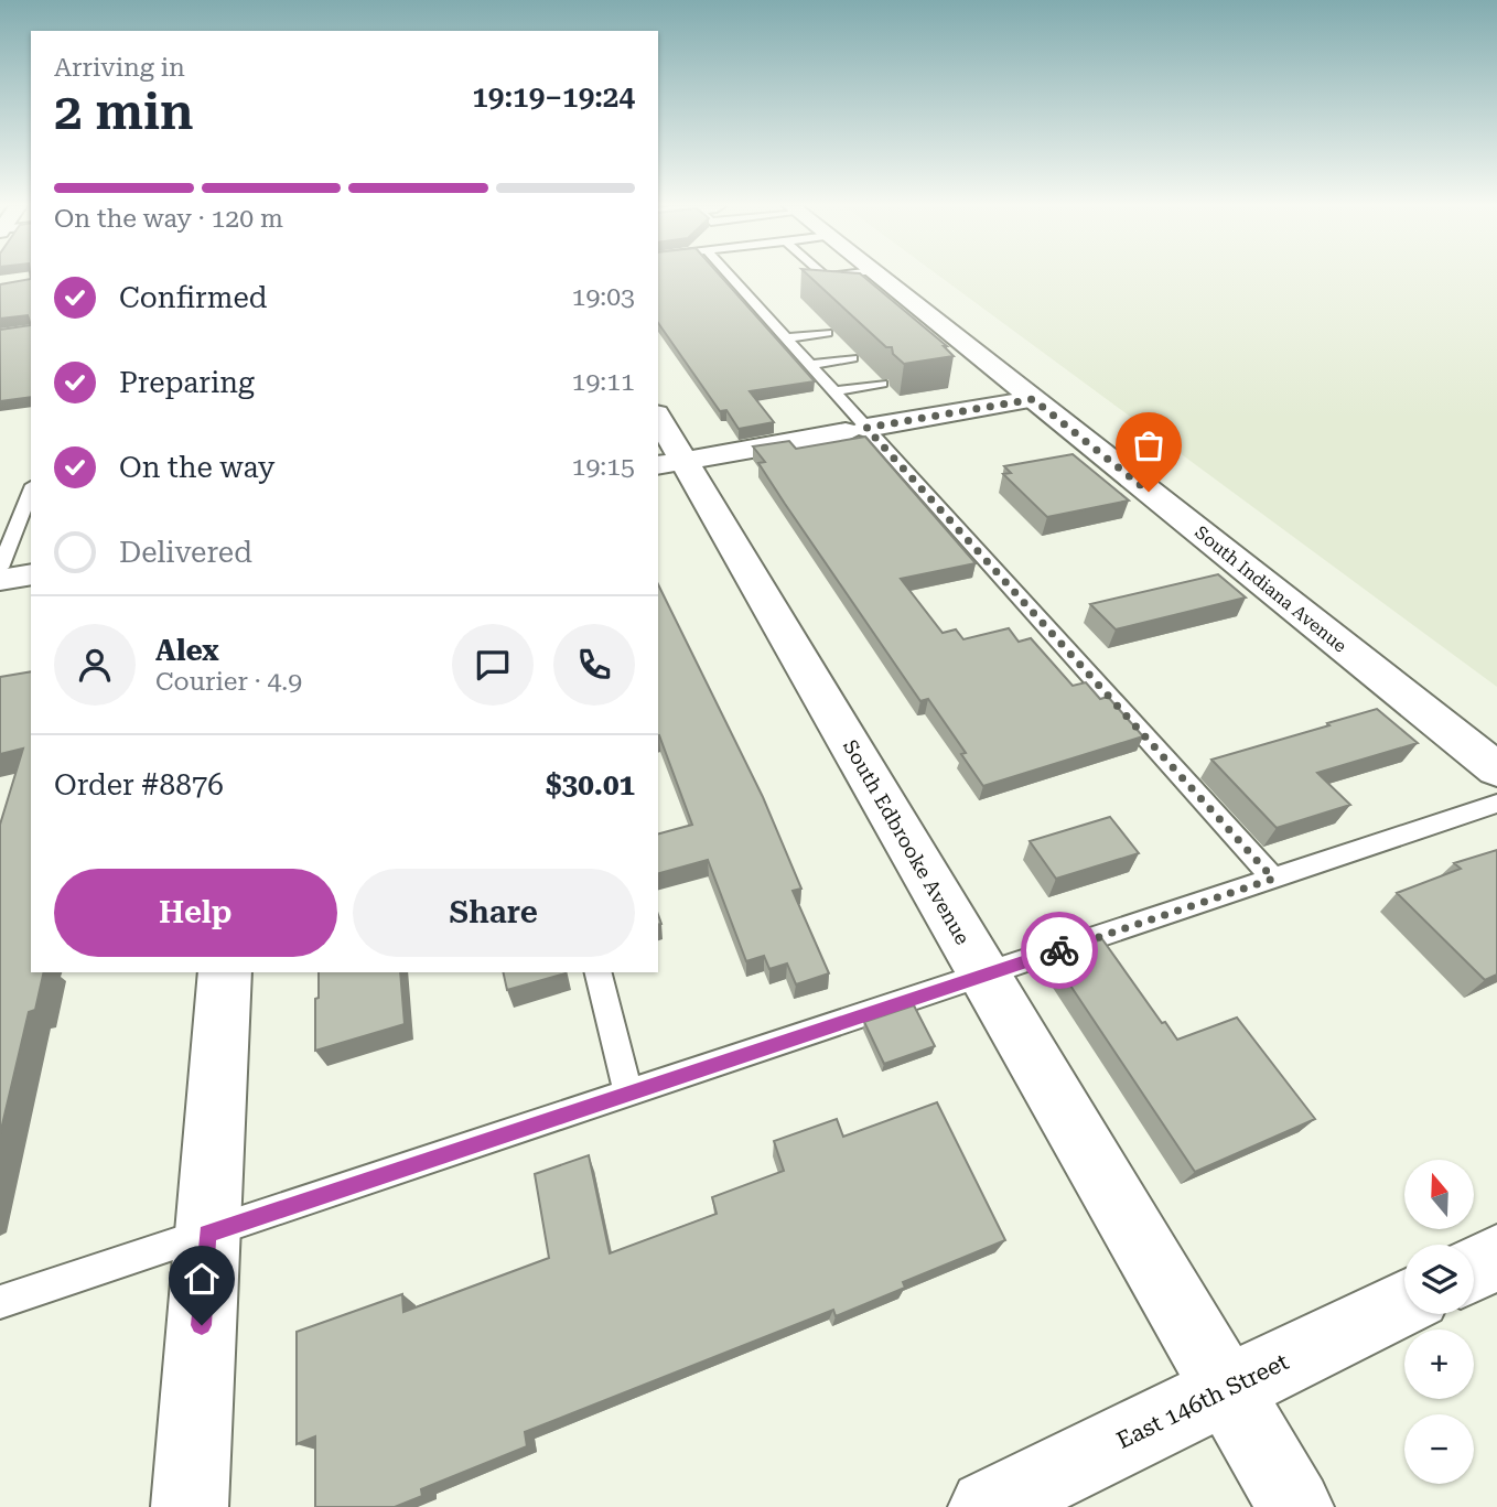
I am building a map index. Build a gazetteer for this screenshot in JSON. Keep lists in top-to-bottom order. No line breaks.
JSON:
{"streets":{"street":["South Indiana Avenue","South Edbrooke Avenue","East 146th Street"]},"crossings":[["South Edbrooke Avenue","East 146th Street"]],"north":"top","page":{"heading":["2 min","Arriving in","19:19–19:24"],"panel":["Alex","Courier · 4.9","Order #8876","$30.01"],"bar":"On the way · 120 m","list":[["Confirmed","19:03"],["Preparing","19:11"],["On the way","19:15"],"Delivered"],"buttons":["Help","Share"],"map_buttons":["+","−"]}}
